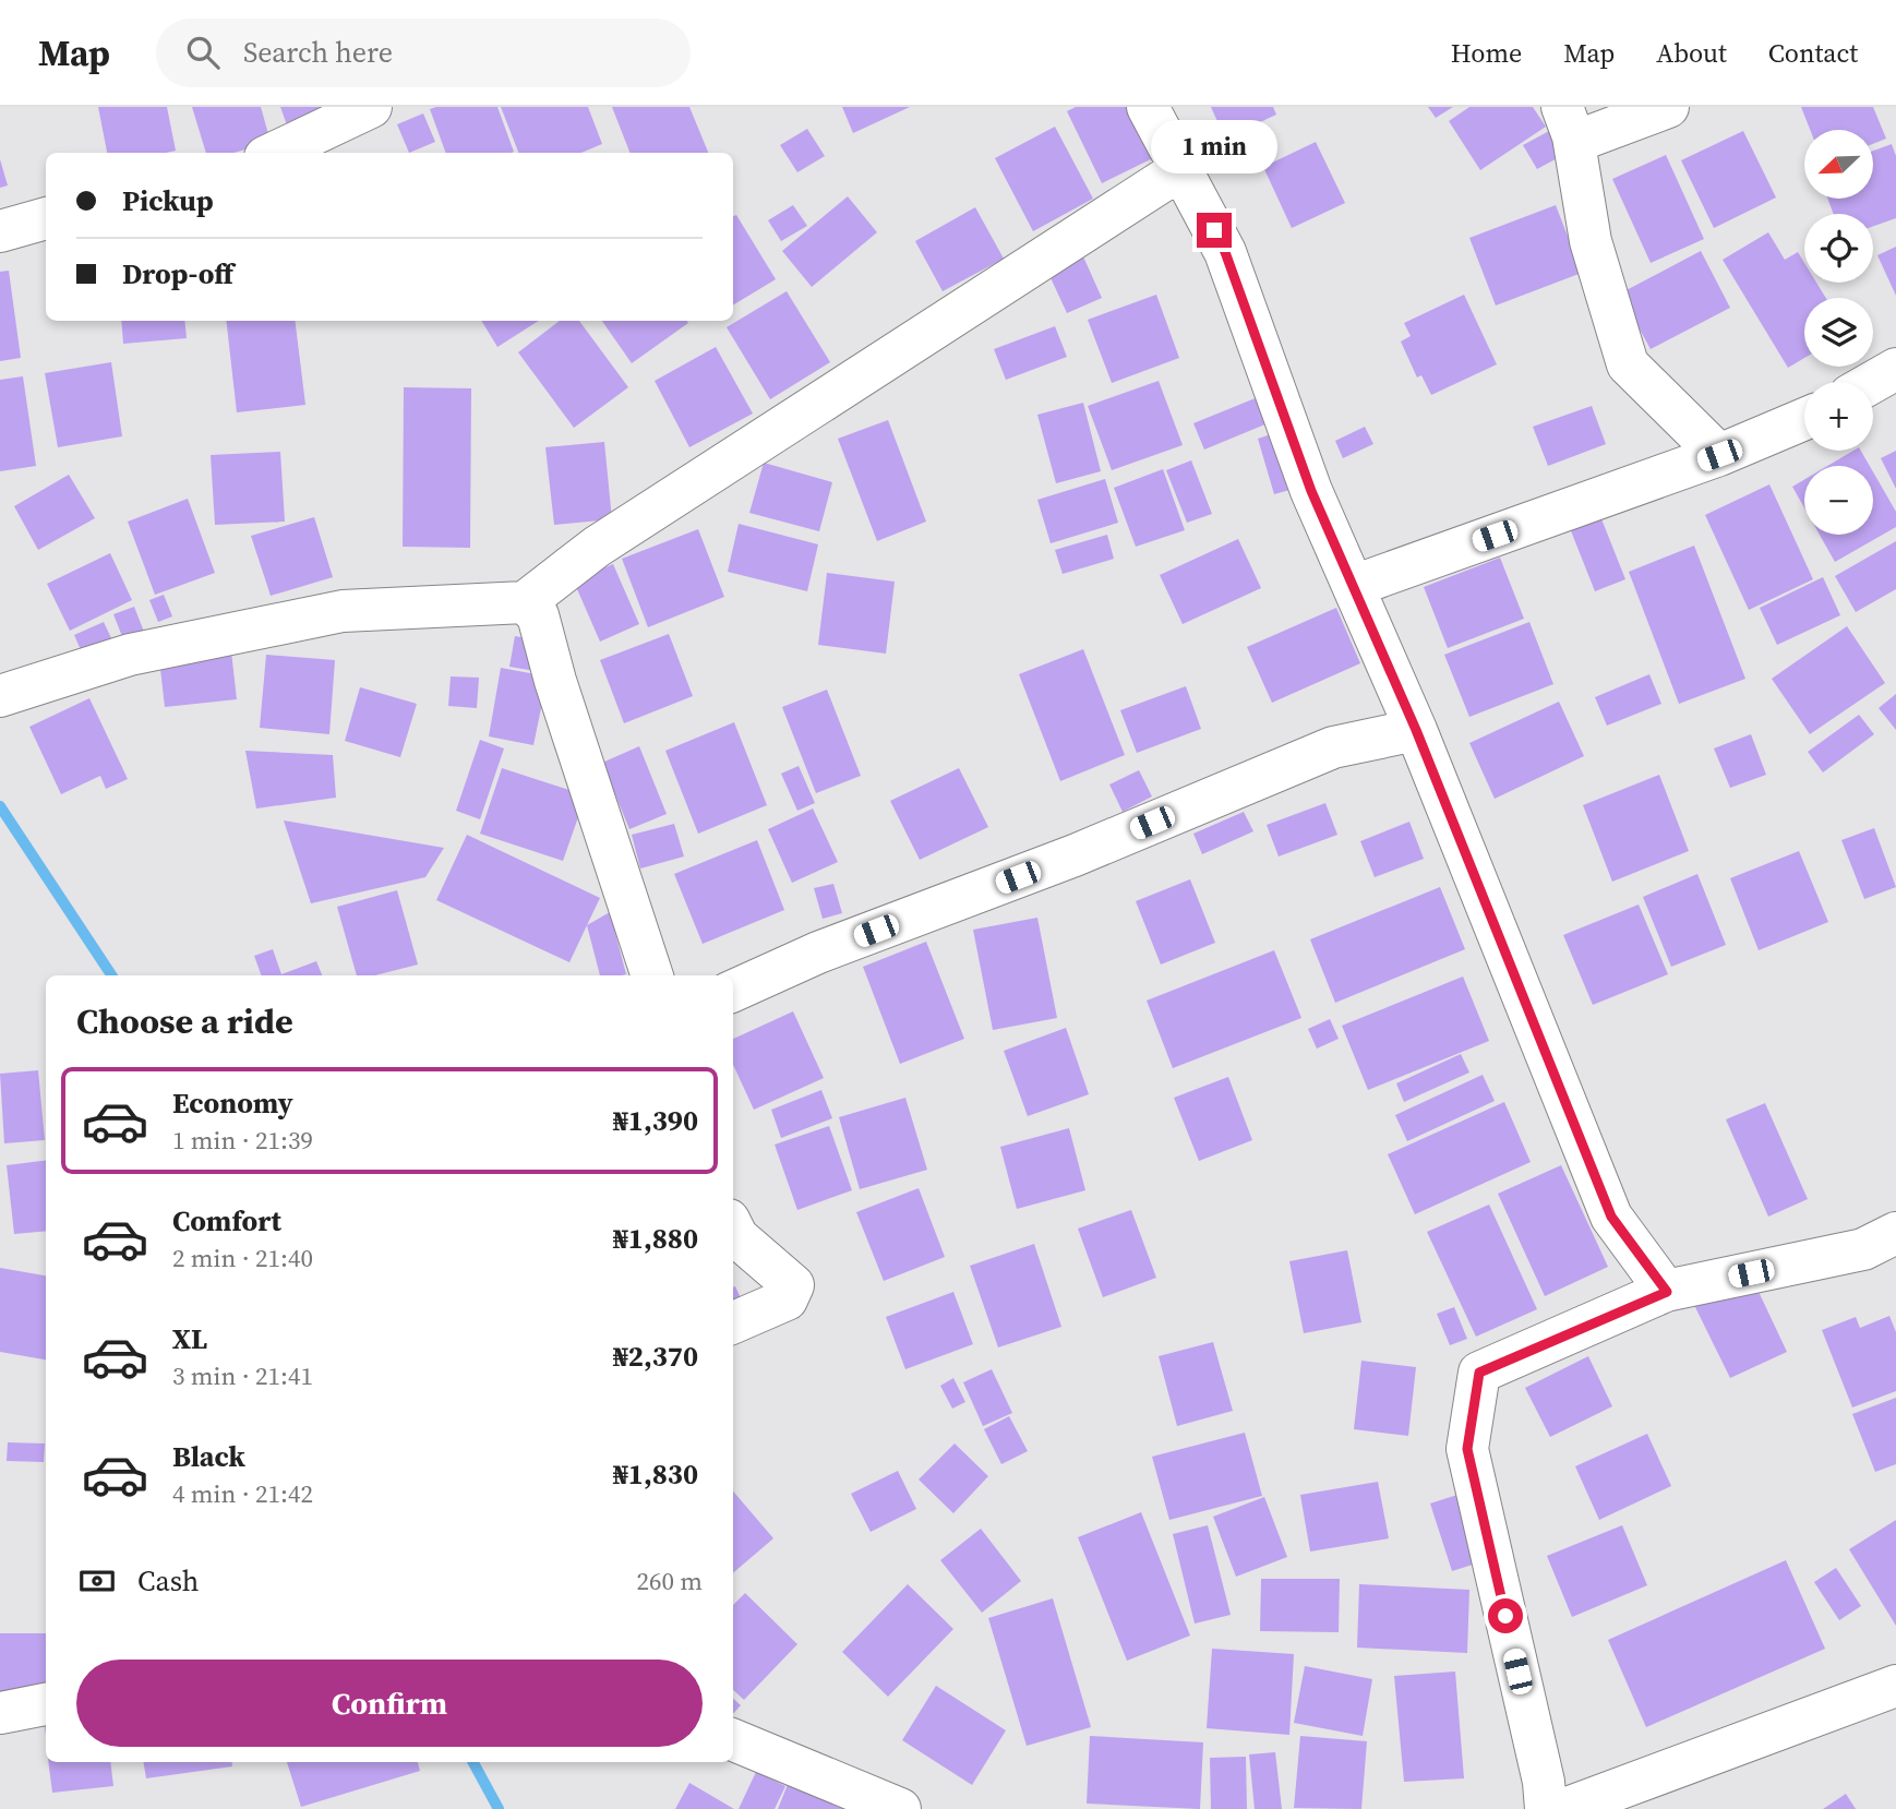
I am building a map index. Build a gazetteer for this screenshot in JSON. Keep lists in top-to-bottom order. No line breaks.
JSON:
{"north":"bottom left","page":{"header":"Map","search":"Search here","nav":["Home","Map","About","Contact"],"bubble":"1 min","map_buttons":["+","−"],"banner":["Pickup","Drop-off"],"heading":"Choose a ride","list":[{"name":"Economy","note":"1 min · 21:39","value":"₦1,390"},{"name":"Comfort","note":"2 min · 21:40","value":"₦1,880"},{"name":"XL","note":"3 min · 21:41","value":"₦2,370"},{"name":"Black","note":"4 min · 21:42","value":"₦1,830"}],"pay":["Cash","260 m"],"buttons":"Confirm"}}
